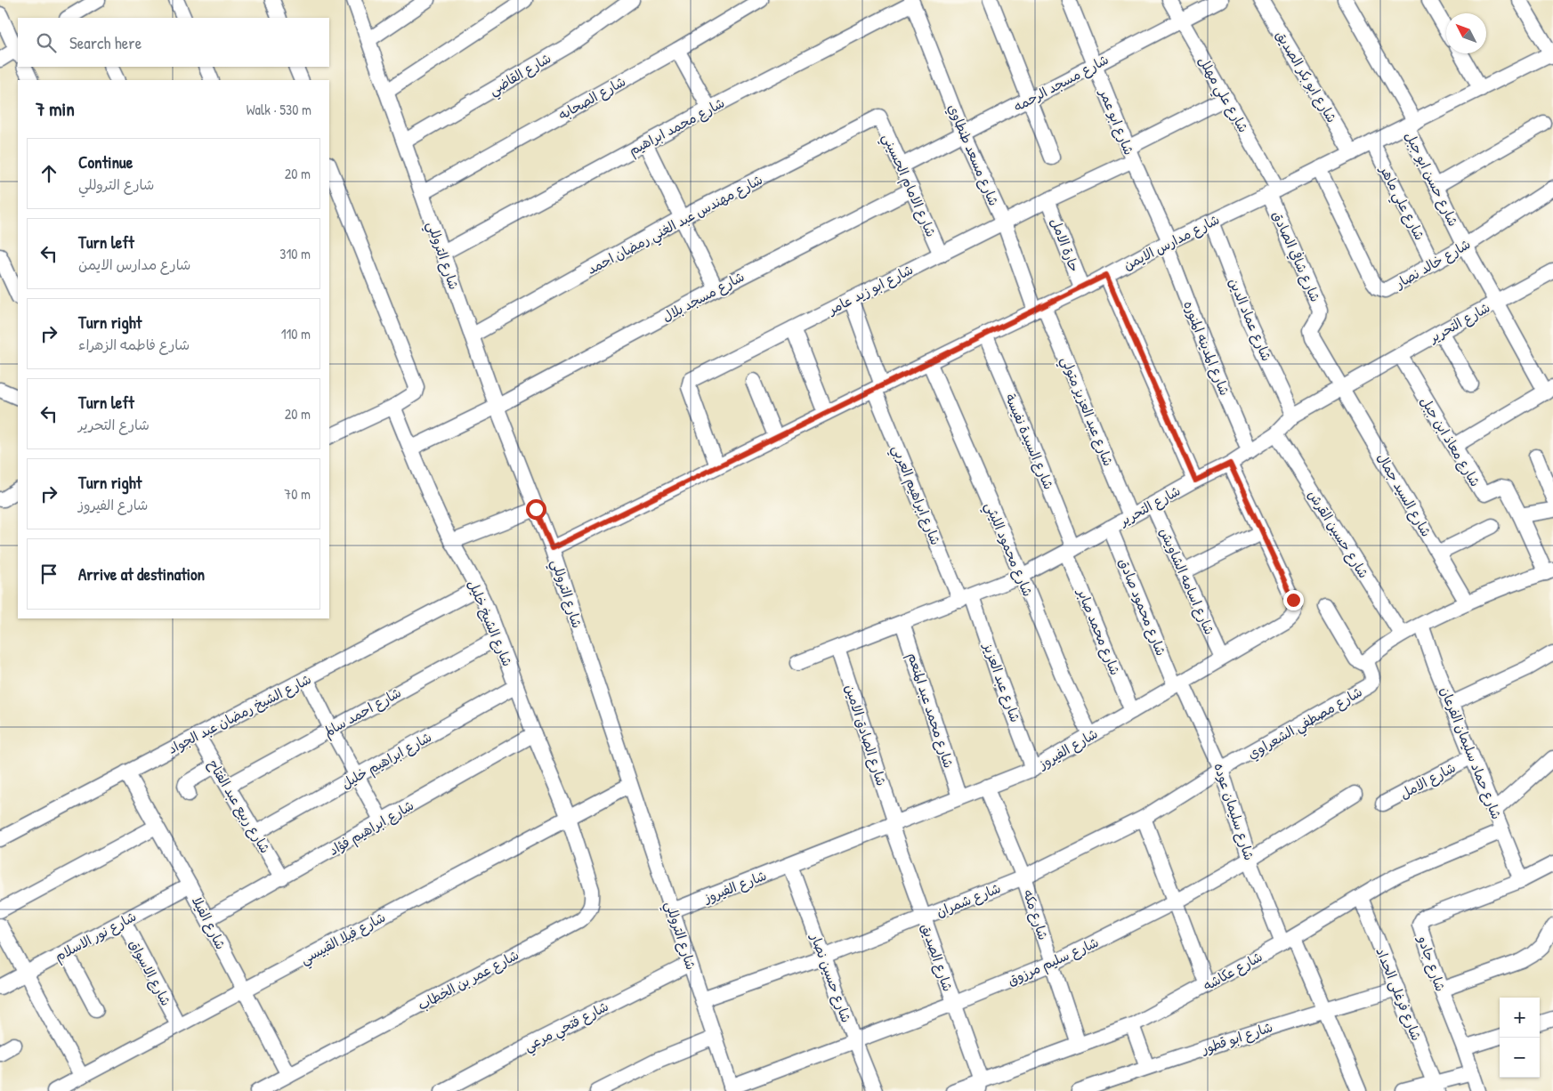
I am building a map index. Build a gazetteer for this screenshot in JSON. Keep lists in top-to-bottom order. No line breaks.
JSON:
{"streets":{"street":["شارع القاضي","شارع ابو بكر الصديق","شارع مسجد الرحمه","شارع علي مهلل","شارع الصحابه","شارع ابو عمر","شارع محمد ابراهيم","شارع مسعد طنطاوي","شارع حسن ابو جبل","شارع الامام الحسيني","شارع علي ماهر","شارع مهندس عبد الغني رمضان احمد","شارع مدارس الايمن","حارة الامل","شارع التروللي","شارع شافي الصادق","شارع خالد نصار","شارع ابو زيد عامر","شارع مسجد بلال","شارع عماد الدين","شارع التحرير","شارع المدينه المنوره","شارع عبد العزيز متولي","شارع السيدة نفيسة","شارع معاذ ابن جبل","شارع ابراهيم العربي","شارع السيد جمال","شارع حسين القرش","شارع محمود الليثي","شارع اسامه الشاويش","شارع محمود صادق","شارع الشيخ خليل","شارع محمد صابر","شارع عبد العزيز","شارع محمد عبد المنعم","شارع احمد سالم","شارع الشيخ رمضان عبد الجواد","شارع مصطفي الشعراوي","شارع الصادق الامين","شارع الفيروز","شارع حماد سليمان الفرعان","شارع ابراهيم خليل","شارع الامل","شارع ربيع عبد الفتاح","شارع سليمان عوده","شارع ابراهيم فؤاد","شارع شمران","شارع مكه","شارع الفيلا","شارع نور الاسلام","شارع فيلا القبيسي","شارع الصديق","شارع سليم مرزوق","شارع جادو","شارع عكاشه","شارع الاسواق","شارع حسين نصار","شارع عمر بن الخطاب","شارع فرغلى الحداد","شارع فتحي مرعي","شارع ابو قطور"]},"crossings":[["شارع القاضي","شارع التروللي"],["شارع ابو بكر الصديق","شارع مدارس الايمن"],["شارع مسجد الرحمه","شارع علي مهلل"],["شارع مسجد الرحمه","شارع ابو عمر"],["شارع مسجد الرحمه","شارع مسعد طنطاوي"],["شارع مسجد الرحمه","شارع الامام الحسيني"],["شارع علي مهلل","شارع مدارس الايمن"],["شارع علي مهلل","شارع شافي الصادق"],["شارع علي مهلل","شارع ابو زيد عامر"],["شارع الصحابه","شارع التروللي"],["شارع ابو عمر","شارع مدارس الايمن"],["شارع ابو عمر","شارع ابو زيد عامر"],["شارع ابو عمر","شارع المدينه المنوره"],["شارع محمد ابراهيم","شارع مسعد طنطاوي"],["شارع محمد ابراهيم","شارع التروللي"],["شارع مسعد طنطاوي","شارع مدارس الايمن"],["شارع مسعد طنطاوي","شارع ابو زيد عامر"],["شارع مسعد طنطاوي","شارع عبد العزيز متولي"],["شارع حسن ابو جبل","شارع مدارس الايمن"],["شارع حسن ابو جبل","شارع خالد نصار"],["شارع حسن ابو جبل","شارع التحرير"],["شارع الامام الحسيني","شارع مهندس عبد الغني رمضان احمد"],["شارع الامام الحسيني","شارع ابو زيد عامر"],["شارع الامام الحسيني","شارع مسجد بلال"],["شارع علي ماهر","شارع مدارس الايمن"],["شارع علي ماهر","شارع خالد نصار"],["شارع مهندس عبد الغني رمضان احمد","شارع التروللي"],["شارع مدارس الايمن","حارة الامل"],["شارع مدارس الايمن","شارع التروللي"],["شارع مدارس الايمن","شارع شافي الصادق"],["شارع مدارس الايمن","شارع خالد نصار"],["شارع مدارس الايمن","شارع ابو زيد عامر"],["شارع مدارس الايمن","شارع عماد الدين"],["شارع مدارس الايمن","شارع المدينه المنوره"],["شارع مدارس الايمن","شارع عبد العزيز متولي"],["شارع مدارس الايمن","شارع السيدة نفيسة"],["شارع مدارس الايمن","شارع ابراهيم العربي"],["شارع مدارس الايمن","شارع محمود الليثي"],["حارة الامل","شارع ابو زيد عامر"],["شارع التروللي","شارع مسجد بلال"],["شارع التروللي","شارع الفيروز"],["شارع التروللي","شارع شمران"],["شارع التروللي","شارع فيلا القبيسي"],["شارع التروللي","شارع سليم مرزوق"],["شارع التروللي","شارع فتحي مرعي"],["شارع شافي الصادق","شارع التحرير"],["شارع شافي الصادق","شارع السيد جمال"],["شارع ابو زيد عامر","شارع ابراهيم العربي"],["شارع مسجد بلال","شارع الشيخ خليل"],["شارع عماد الدين","شارع التحرير"],["شارع التحرير","شارع المدينه المنوره"],["شارع التحرير","شارع عبد العزيز متولي"],["شارع التحرير","شارع السيدة نفيسة"],["شارع التحرير","شارع معاذ ابن جبل"],["شارع التحرير","شارع ابراهيم العربي"],["شارع التحرير","شارع السيد جمال"],["شارع التحرير","شارع حسين القرش"],["شارع التحرير","شارع محمود الليثي"],["شارع التحرير","شارع اسامه الشاويش"],["شارع التحرير","شارع محمود صادق"],["شارع التحرير","شارع محمد صابر"],["شارع التحرير","شارع عبد العزيز"],["شارع التحرير","شارع محمد عبد المنعم"],["شارع التحرير","شارع الصادق الامين"],["شارع التحرير","شارع الفيروز"],["شارع السيدة نفيسة","شارع محمد صابر"],["شارع ابراهيم العربي","شارع عبد العزيز"],["شارع محمود الليثي","شارع الفيروز"],["شارع اسامه الشاويش","شارع الفيروز"],["شارع محمود صادق","شارع الفيروز"],["شارع محمود صادق","شارع سليمان عوده"],["شارع الشيخ خليل","شارع احمد سالم"],["شارع الشيخ خليل","شارع الشيخ رمضان عبد الجواد"],["شارع الشيخ خليل","شارع ابراهيم خليل"],["شارع الشيخ خليل","شارع ابراهيم فؤاد"],["شارع الشيخ خليل","شارع فيلا القبيسي"],["شارع الشيخ خليل","شارع عمر بن الخطاب"],["شارع محمد صابر","شارع الفيروز"],["شارع عبد العزيز","شارع الفيروز"],["شارع محمد عبد المنعم","شارع الفيروز"],["شارع احمد سالم","شارع ربيع عبد الفتاح"],["شارع الشيخ رمضان عبد الجواد","شارع ربيع عبد الفتاح"],["شارع الشيخ رمضان عبد الجواد","شارع الفيلا"],["شارع مصطفي الشعراوي","شارع سليمان عوده"],["شارع مصطفي الشعراوي","شارع شمران"],["شارع الصادق الامين","شارع الفيروز"],["شارع الصادق الامين","شارع الصديق"],["شارع الفيروز","شارع سليمان عوده"],["شارع الفيروز","شارع مكه"],["شارع الفيروز","شارع الصديق"],["شارع الفيروز","شارع حسين نصار"],["شارع حماد سليمان الفرعان","شارع الامل"],["شارع حماد سليمان الفرعان","شارع جادو"],["شارع حماد سليمان الفرعان","شارع عكاشه"],["شارع ابراهيم خليل","شارع ربيع عبد الفتاح"],["شارع ربيع عبد الفتاح","شارع ابراهيم فؤاد"],["شارع سليمان عوده","شارع شمران"],["شارع سليمان عوده","شارع سليم مرزوق"],["شارع سليمان عوده","شارع عكاشه"],["شارع سليمان عوده","شارع ابو قطور"],["شارع ابراهيم فؤاد","شارع الفيلا"],["شارع شمران","شارع مكه"],["شارع شمران","شارع الصديق"],["شارع شمران","شارع حسين نصار"],["شارع مكه","شارع سليم مرزوق"],["شارع مكه","شارع عكاشه"],["شارع الفيلا","شارع نور الاسلام"],["شارع الفيلا","شارع فيلا القبيسي"],["شارع الفيلا","شارع عمر بن الخطاب"],["شارع نور الاسلام","شارع الاسواق"],["شارع فيلا القبيسي","شارع الاسواق"],["شارع فيلا القبيسي","شارع عمر بن الخطاب"],["شارع الصديق","شارع سليم مرزوق"],["شارع الصديق","شارع عكاشه"],["شارع سليم مرزوق","شارع حسين نصار"],["شارع عكاشه","شارع فرغلى الحداد"],["شارع فرغلى الحداد","شارع ابو قطور"]],"north":"top left","page":{"search":"Search here","heading":["7 min","Walk · 530 m"],"list":[["Continue","شارع التروللي","20 m"],["Turn left","شارع مدارس الايمن","310 m"],["Turn right","شارع فاطمه الزهراء","110 m"],["Turn left","شارع التحرير","20 m"],["Turn right","شارع الفيروز","70 m"],"Arrive at destination"],"map_buttons":["+","−"]}}
